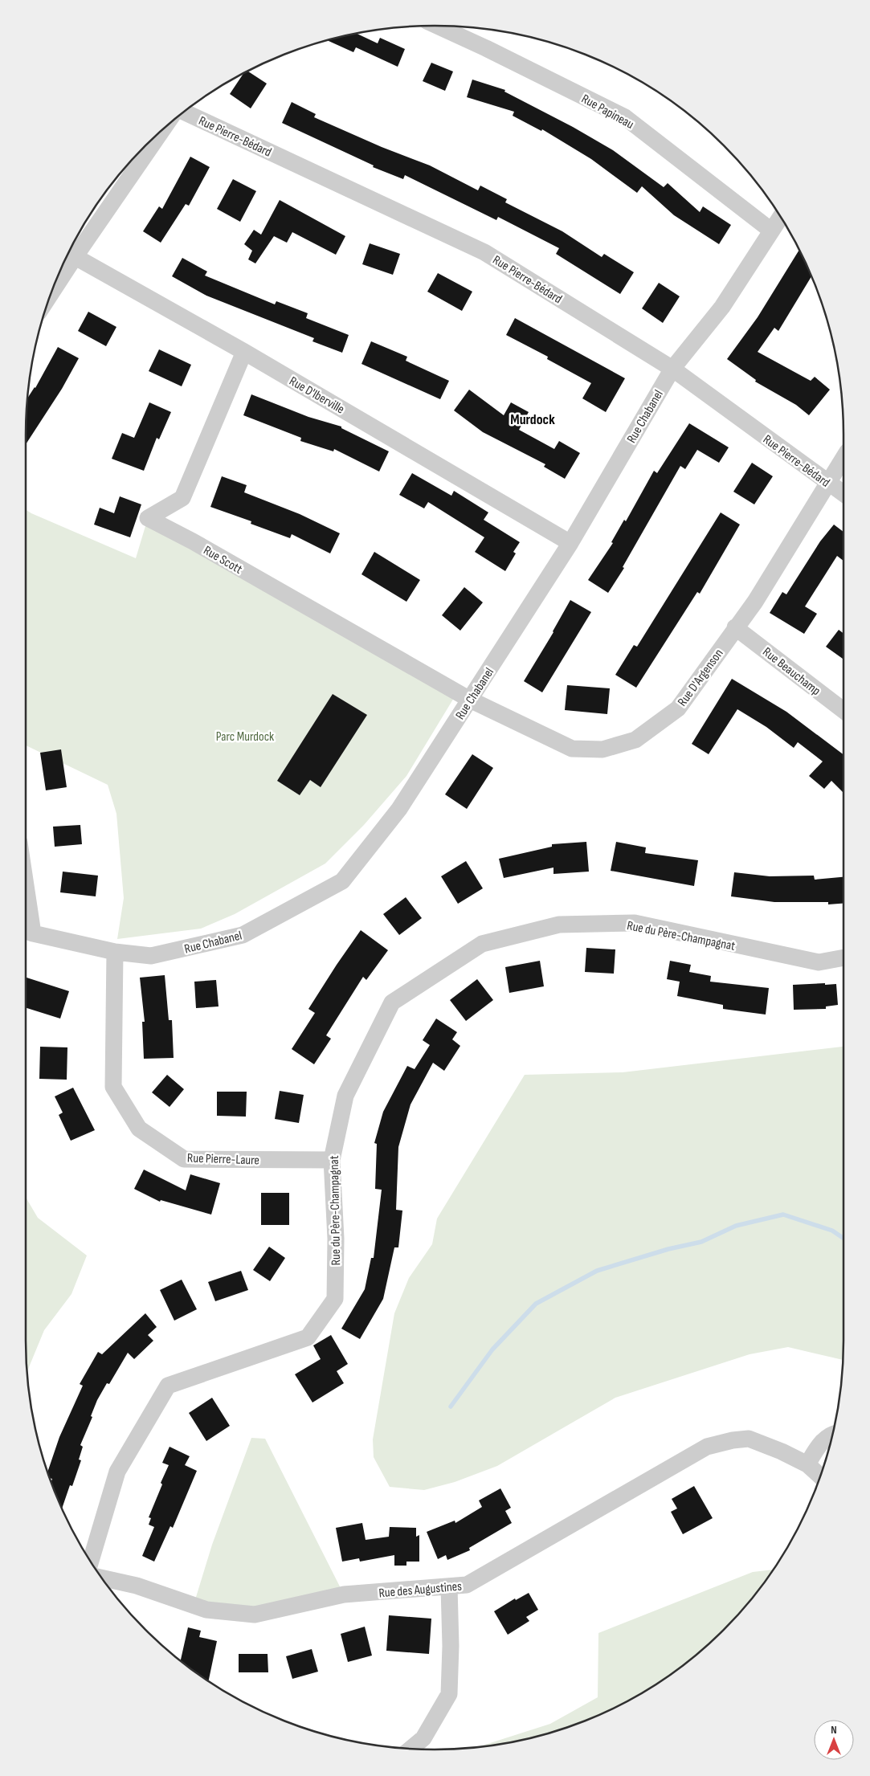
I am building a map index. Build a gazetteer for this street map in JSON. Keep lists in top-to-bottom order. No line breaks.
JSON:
{"streets":{"street":["Rue Papineau","Rue Pierre-Bédard","Rue D'Iberville","Rue Chabanel","Rue Scott","Rue Beauchamp","Rue D'Argenson","Rue du Père-Champagnat","Rue Pierre-Laure","Rue des Augustines"]},"crossings":[["Rue Papineau","Rue Chabanel"],["Rue Pierre-Bédard","Rue Chabanel"],["Rue Pierre-Bédard","Rue D'Argenson"],["Rue D'Iberville","Rue Chabanel"],["Rue D'Iberville","Rue Scott"],["Rue Chabanel","Rue Scott"],["Rue Chabanel","Rue D'Argenson"],["Rue Chabanel","Rue Pierre-Laure"],["Rue Scott","Rue D'Argenson"],["Rue Beauchamp","Rue D'Argenson"],["Rue du Père-Champagnat","Rue Pierre-Laure"]],"districts":["Murdock"],"parks":["Parc Murdock"],"north":"top"}
